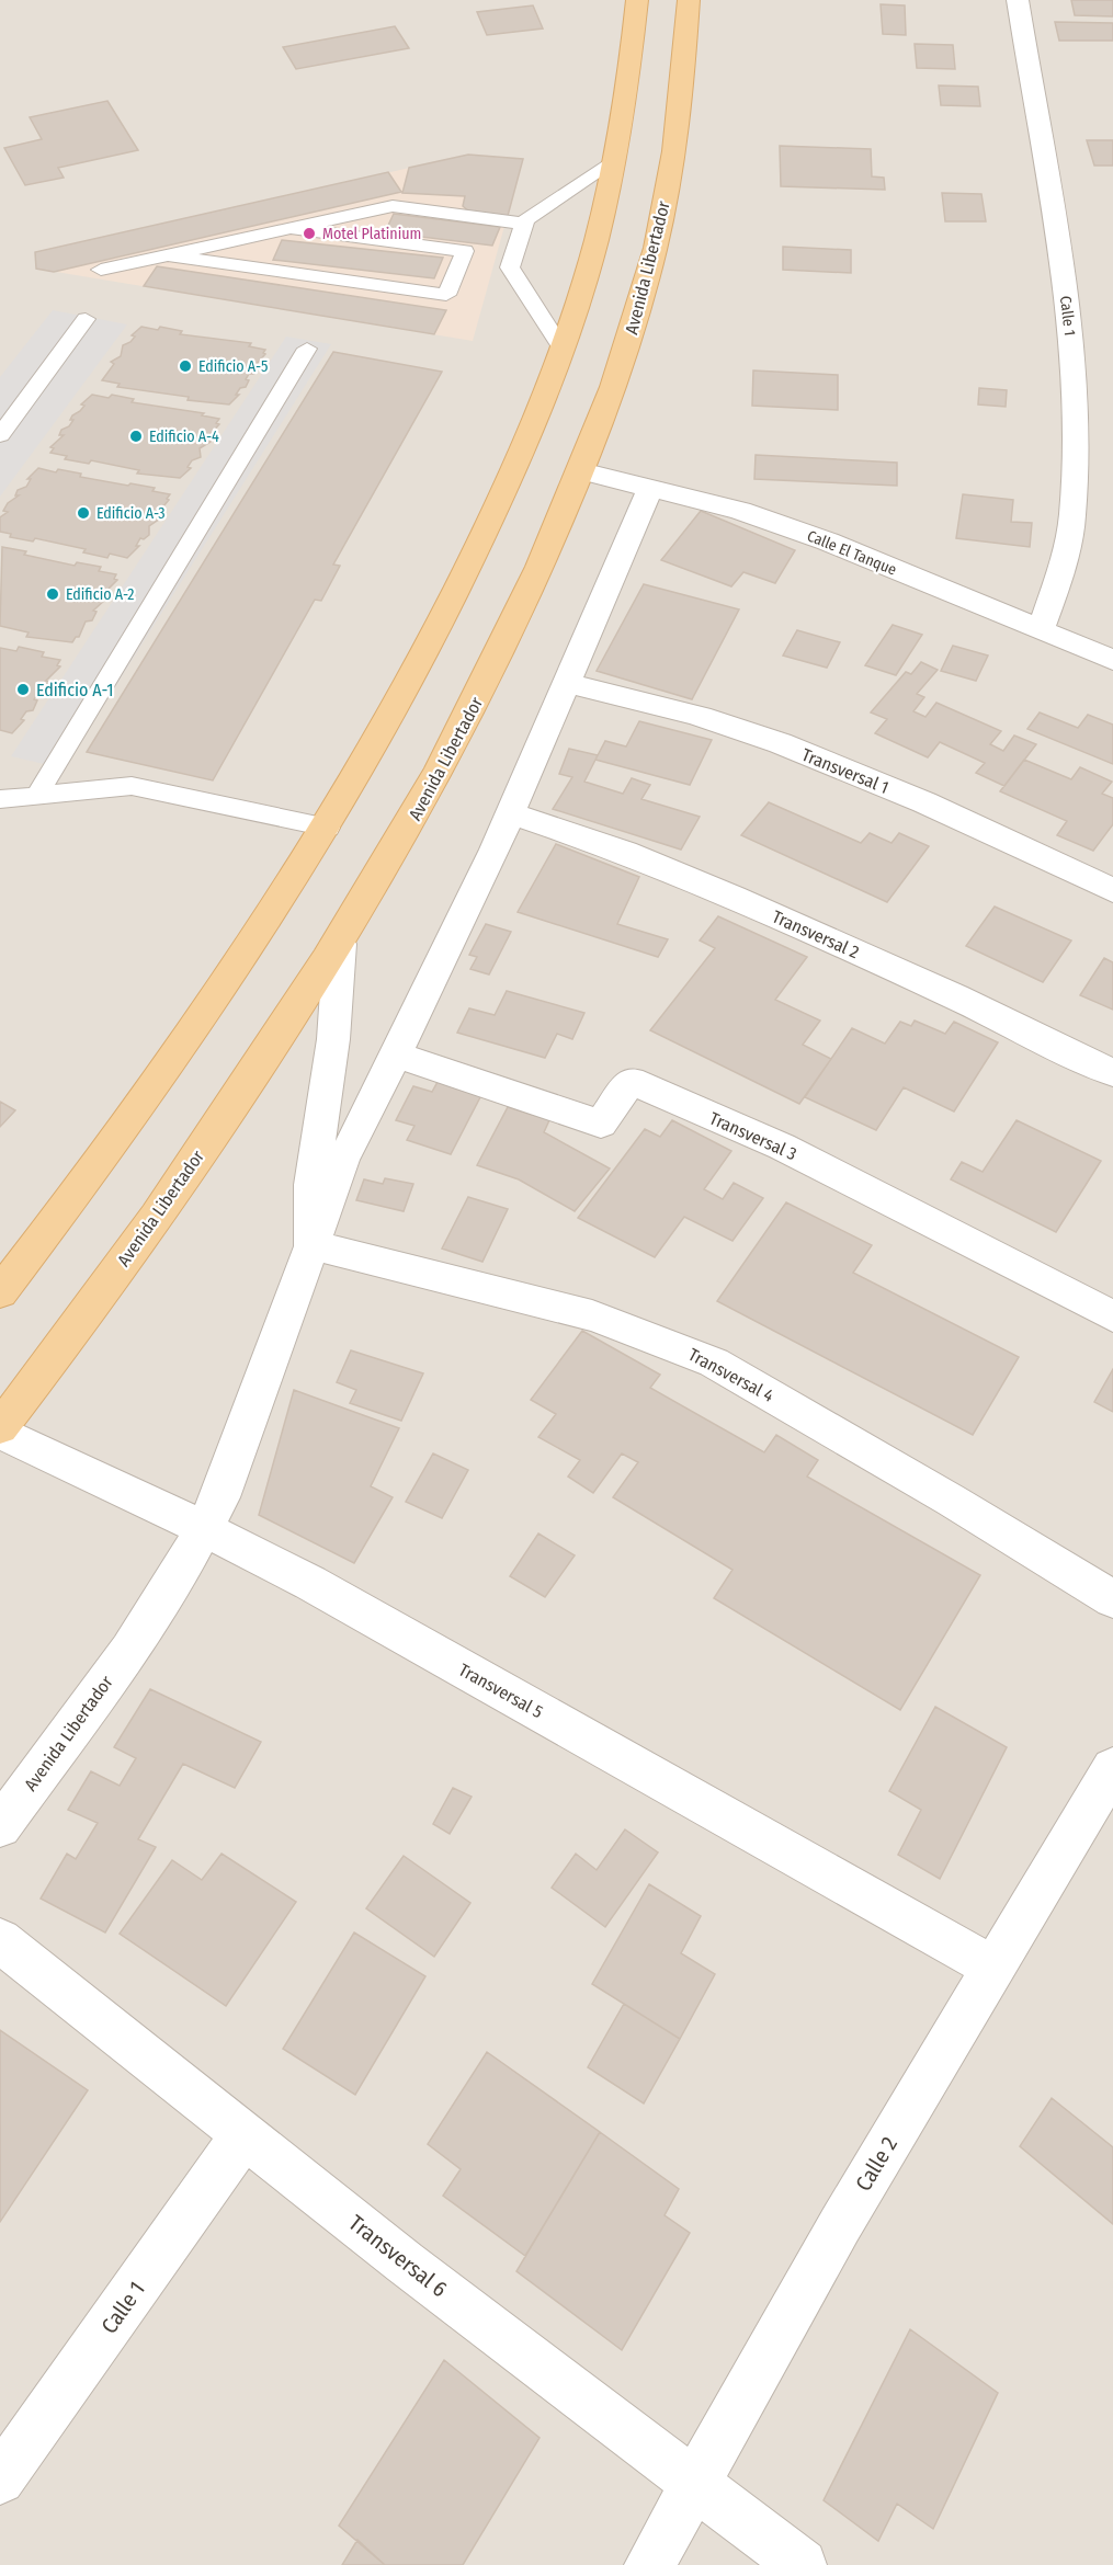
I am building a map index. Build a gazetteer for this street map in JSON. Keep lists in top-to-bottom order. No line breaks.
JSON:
{"streets":{"main road":["Avenida Libertador"],"street":["Calle 1","Calle El Tanque","Transversal 1","Transversal 2","Transversal 3","Transversal 4","Transversal 5","Calle 2","Transversal 6"]},"crossings":[["Avenida Libertador","Calle El Tanque"],["Avenida Libertador","Transversal 1"],["Avenida Libertador","Transversal 2"],["Avenida Libertador","Transversal 3"],["Avenida Libertador","Transversal 4"],["Avenida Libertador","Transversal 5"],["Calle 1","Calle El Tanque"],["Calle 1","Transversal 6"],["Transversal 5","Calle 2"],["Calle 2","Transversal 6"]],"places":["Motel Platinium","Edificio A-5","Edificio A-4","Edificio A-3","Edificio A-2","Edificio A-1"]}
